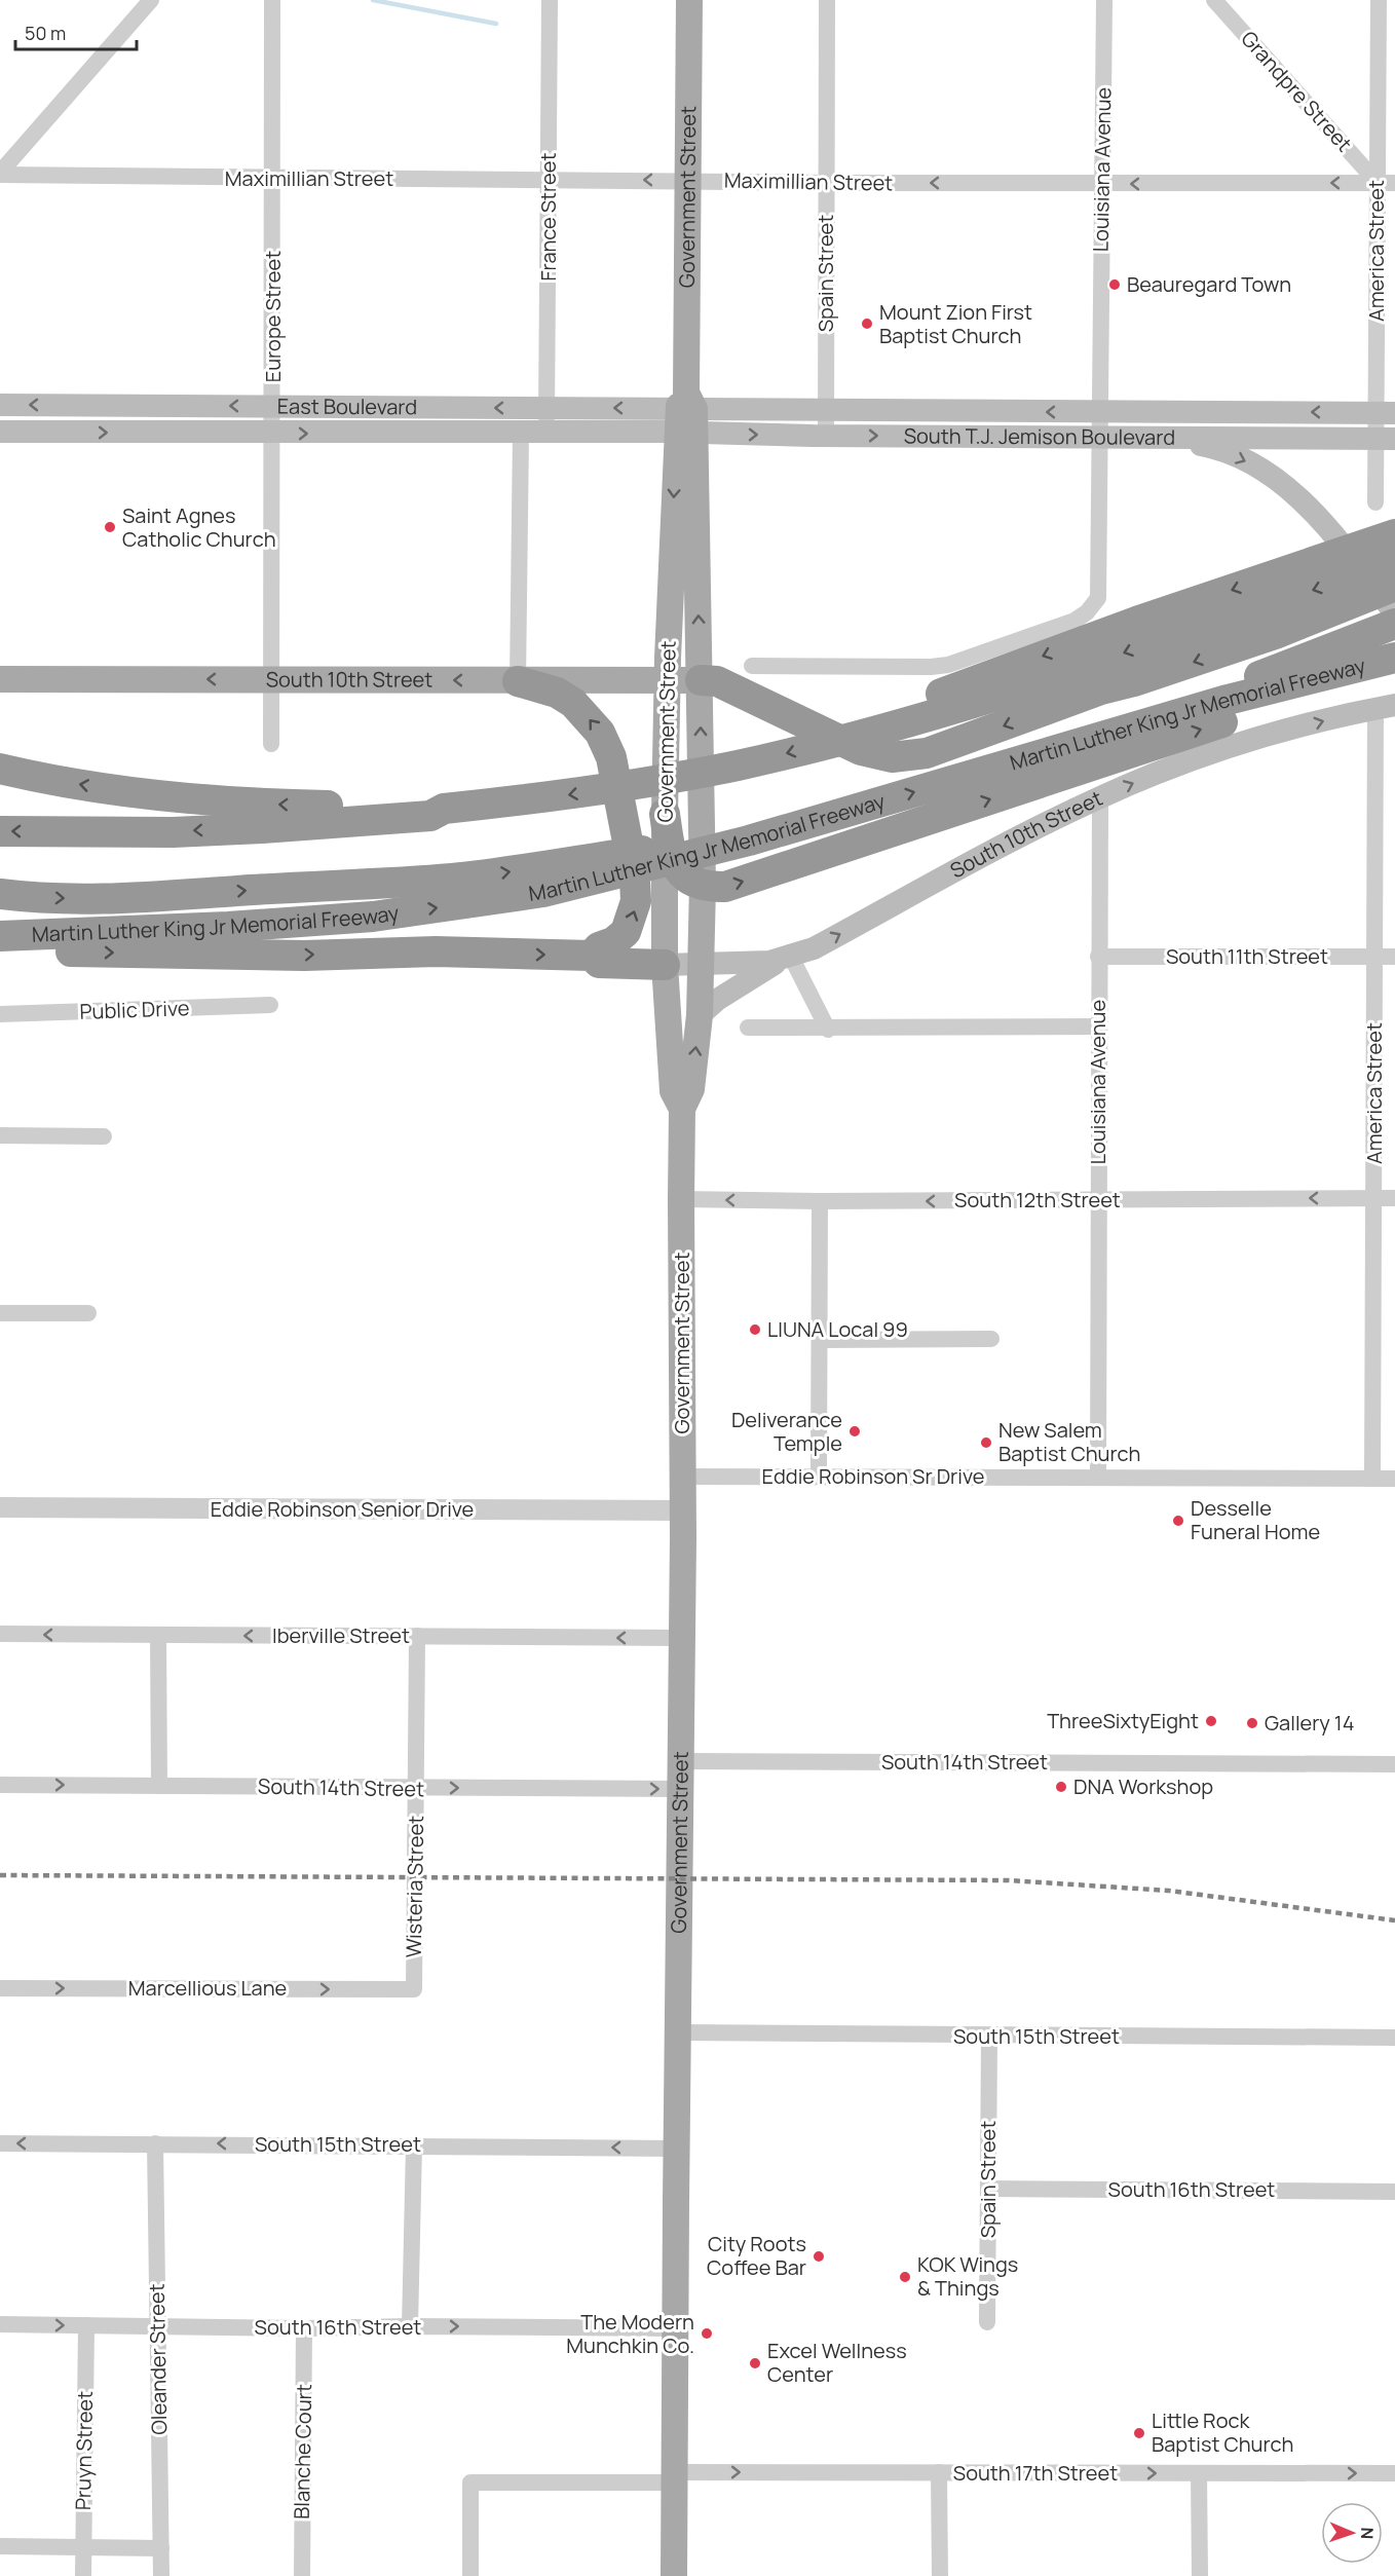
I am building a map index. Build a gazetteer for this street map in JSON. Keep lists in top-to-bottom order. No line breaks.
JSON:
{"streets":{"highway":["Martin Luther King Jr Memorial Freeway"],"main road":["Government Street","East Boulevard","South T.J. Jemison Boulevard","South 10th Street"],"street":["Grandpre Street","Louisiana Avenue","Maximillian Street","France Street","America Street","Spain Street","Europe Street","South 11th Street","Public Drive","South 12th Street","Eddie Robinson Sr Drive","Eddie Robinson Senior Drive","Iberville Street","South 14th Street","Wisteria Street","Marcellious Lane","South 15th Street","South 16th Street","Oleander Street","Pruyn Street","Blanche Court","South 17th Street"]},"crossings":[["Grandpre Street","Maximillian Street"],["Grandpre Street","America Street"],["Louisiana Avenue","Maximillian Street"],["Louisiana Avenue","South T.J. Jemison Boulevard"],["Louisiana Avenue","South 10th Street"],["Louisiana Avenue","South 11th Street"],["Louisiana Avenue","South 12th Street"],["Louisiana Avenue","Eddie Robinson Sr Drive"],["Maximillian Street","Government Street"],["Maximillian Street","France Street"],["Maximillian Street","America Street"],["Maximillian Street","Spain Street"],["Maximillian Street","Europe Street"],["Government Street","East Boulevard"],["Government Street","South T.J. Jemison Boulevard"],["Government Street","South 10th Street"],["Government Street","South 12th Street"],["Government Street","Eddie Robinson Sr Drive"],["Government Street","Eddie Robinson Senior Drive"],["Government Street","Iberville Street"],["Government Street","South 14th Street"],["Government Street","South 15th Street"],["Government Street","South 16th Street"],["Government Street","South 17th Street"],["France Street","East Boulevard"],["America Street","South T.J. Jemison Boulevard"],["America Street","South 10th Street"],["America Street","South 11th Street"],["America Street","South 12th Street"],["America Street","Eddie Robinson Sr Drive"],["Spain Street","South T.J. Jemison Boulevard"],["Spain Street","South 15th Street"],["Spain Street","South 16th Street"],["Europe Street","East Boulevard"],["Europe Street","South 10th Street"],["East Boulevard","South T.J. Jemison Boulevard"],["Iberville Street","Wisteria Street"],["South 14th Street","Wisteria Street"],["Wisteria Street","Marcellious Lane"],["South 15th Street","Oleander Street"],["South 16th Street","Oleander Street"],["South 16th Street","Pruyn Street"],["South 16th Street","Blanche Court"]],"one_way":["Maximillian Street","South 12th Street","Iberville Street","Marcellious Lane","South 15th Street","South 17th Street"],"places":["Beauregard Town","Mount Zion First Baptist Church","Saint Agnes Catholic Church","LIUNA Local 99","Deliverance Temple","New Salem Baptist Church","Desselle Funeral Home","ThreeSixtyEight","Gallery 14","DNA Workshop","City Roots Coffee Bar","KOK Wings & Things","The Modern Munchkin Co.","Excel Wellness Center","Little Rock Baptist Church"],"scale_bar":"50 m","north":"right"}
